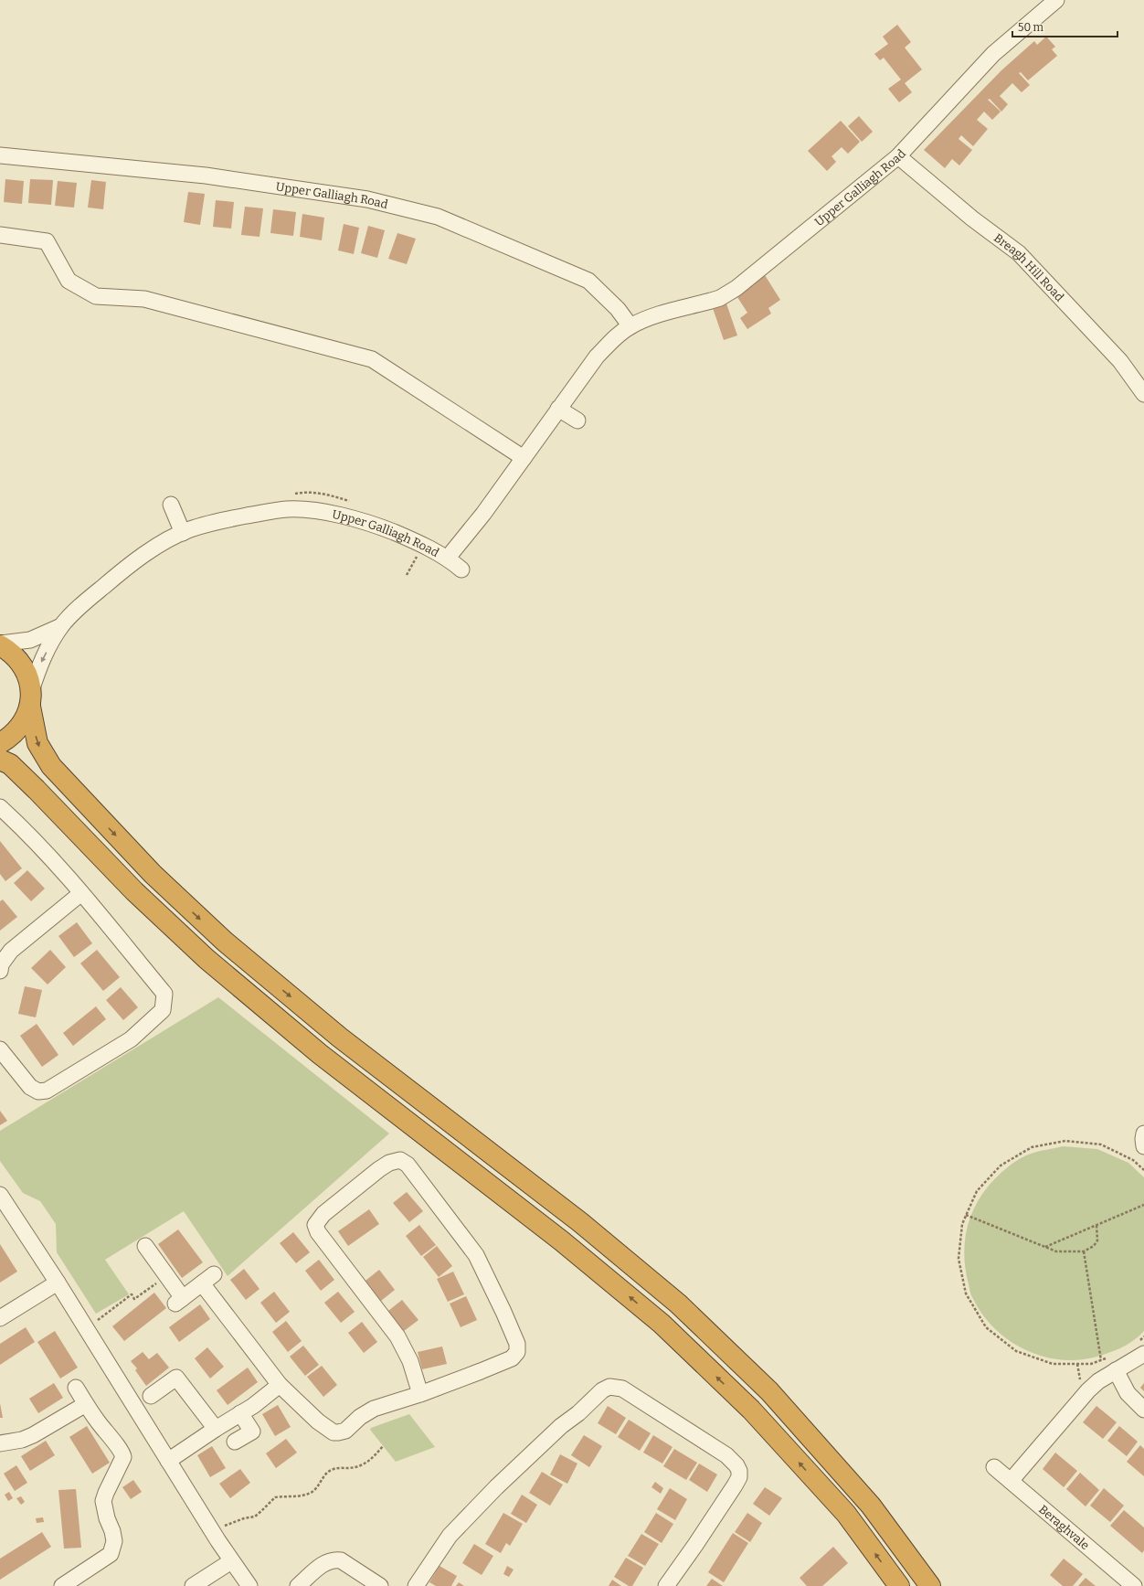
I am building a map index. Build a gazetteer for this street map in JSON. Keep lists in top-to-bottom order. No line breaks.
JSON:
{"streets":{"street":["Upper Galliagh Road","Breagh Hill Road","Beraghvale"]},"crossings":[["Upper Galliagh Road","Breagh Hill Road"]],"scale_bar":"50 m"}
